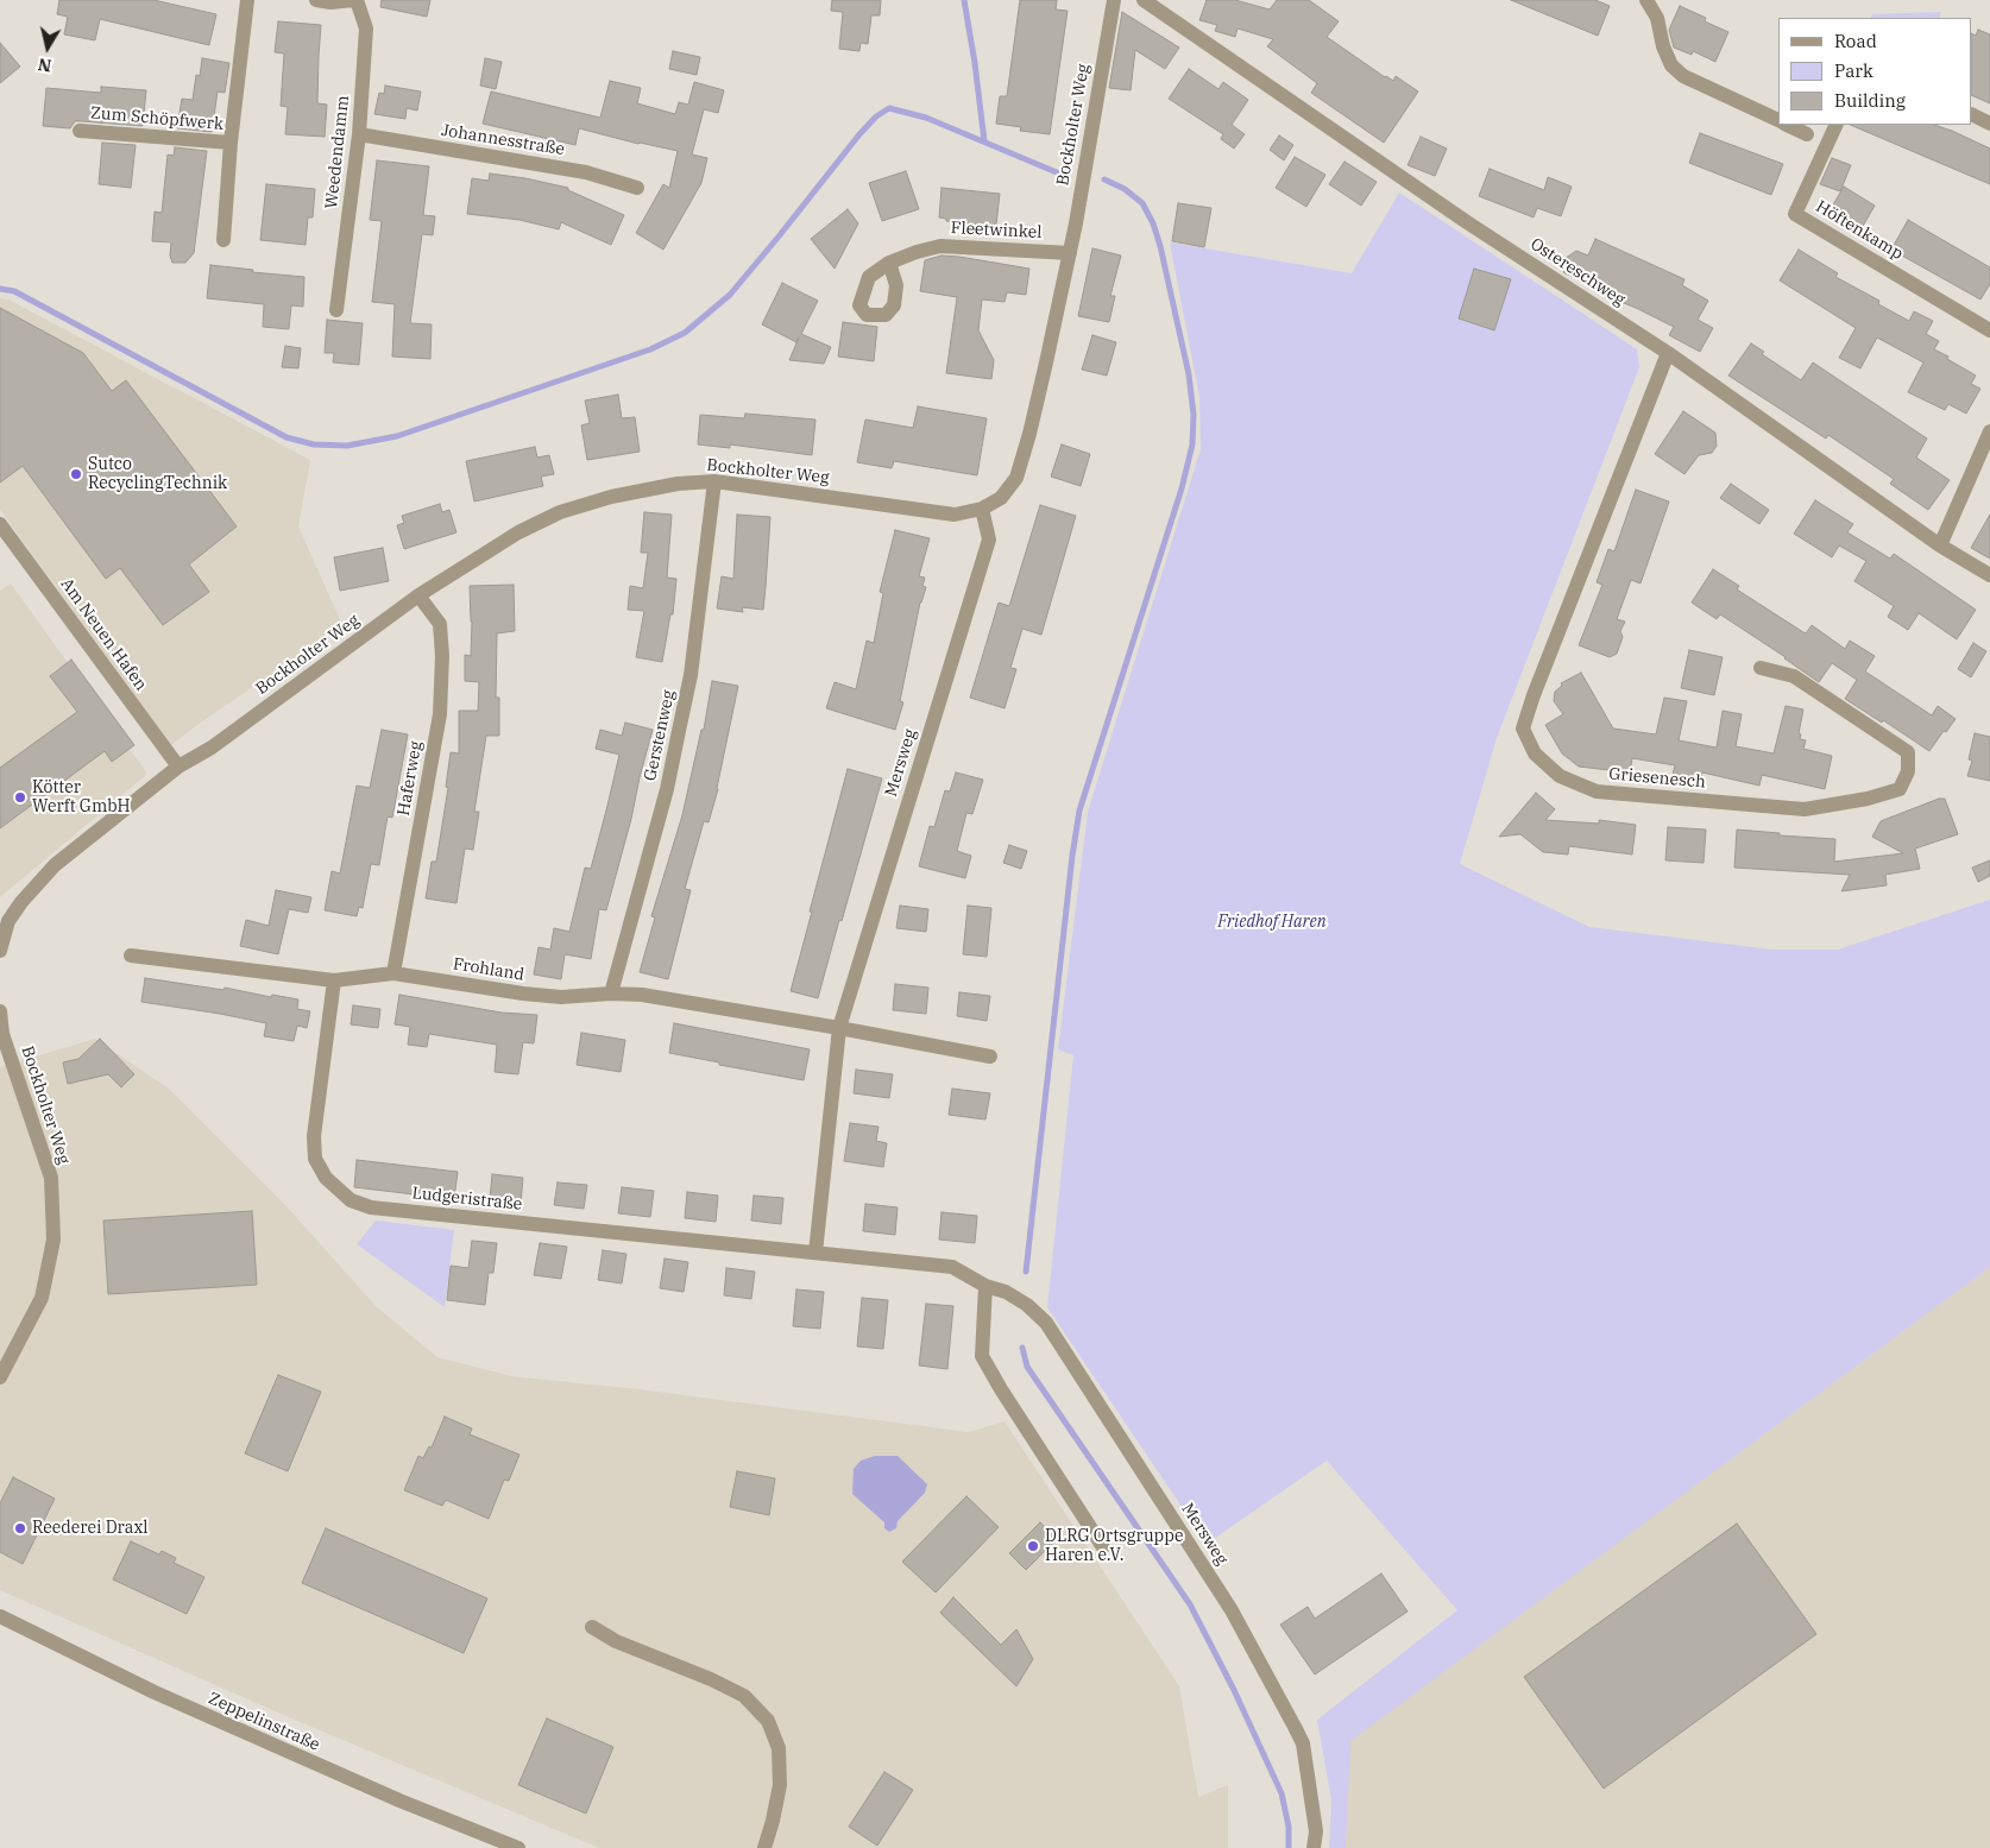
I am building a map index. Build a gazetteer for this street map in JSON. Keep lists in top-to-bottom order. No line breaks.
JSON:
{"streets":{"street":["Zum Schöpfwerk","Bockholter Weg","Johannesstraße","Weedendamm","Fleetwinkel","Höftenkamp","Ostereschweg","Am Neuen Hafen","Gerstenweg","Mersweg","Haferweg","Griesenesch","Frohland","Ludgeristraße","Zeppelinstraße"]},"crossings":[["Bockholter Weg","Fleetwinkel"],["Bockholter Weg","Am Neuen Hafen"],["Bockholter Weg","Gerstenweg"],["Bockholter Weg","Mersweg"],["Bockholter Weg","Haferweg"],["Johannesstraße","Weedendamm"],["Ostereschweg","Griesenesch"],["Gerstenweg","Frohland"],["Mersweg","Frohland"],["Mersweg","Ludgeristraße"],["Haferweg","Frohland"],["Frohland","Ludgeristraße"]],"parks":["Friedhof Haren"],"places":["Sutco RecyclingTechnik","Kötter Werft GmbH","Reederei Draxl","DLRG Ortsgruppe Haren e.V."],"legend":["Road","Park","Building"],"north":"bottom"}
